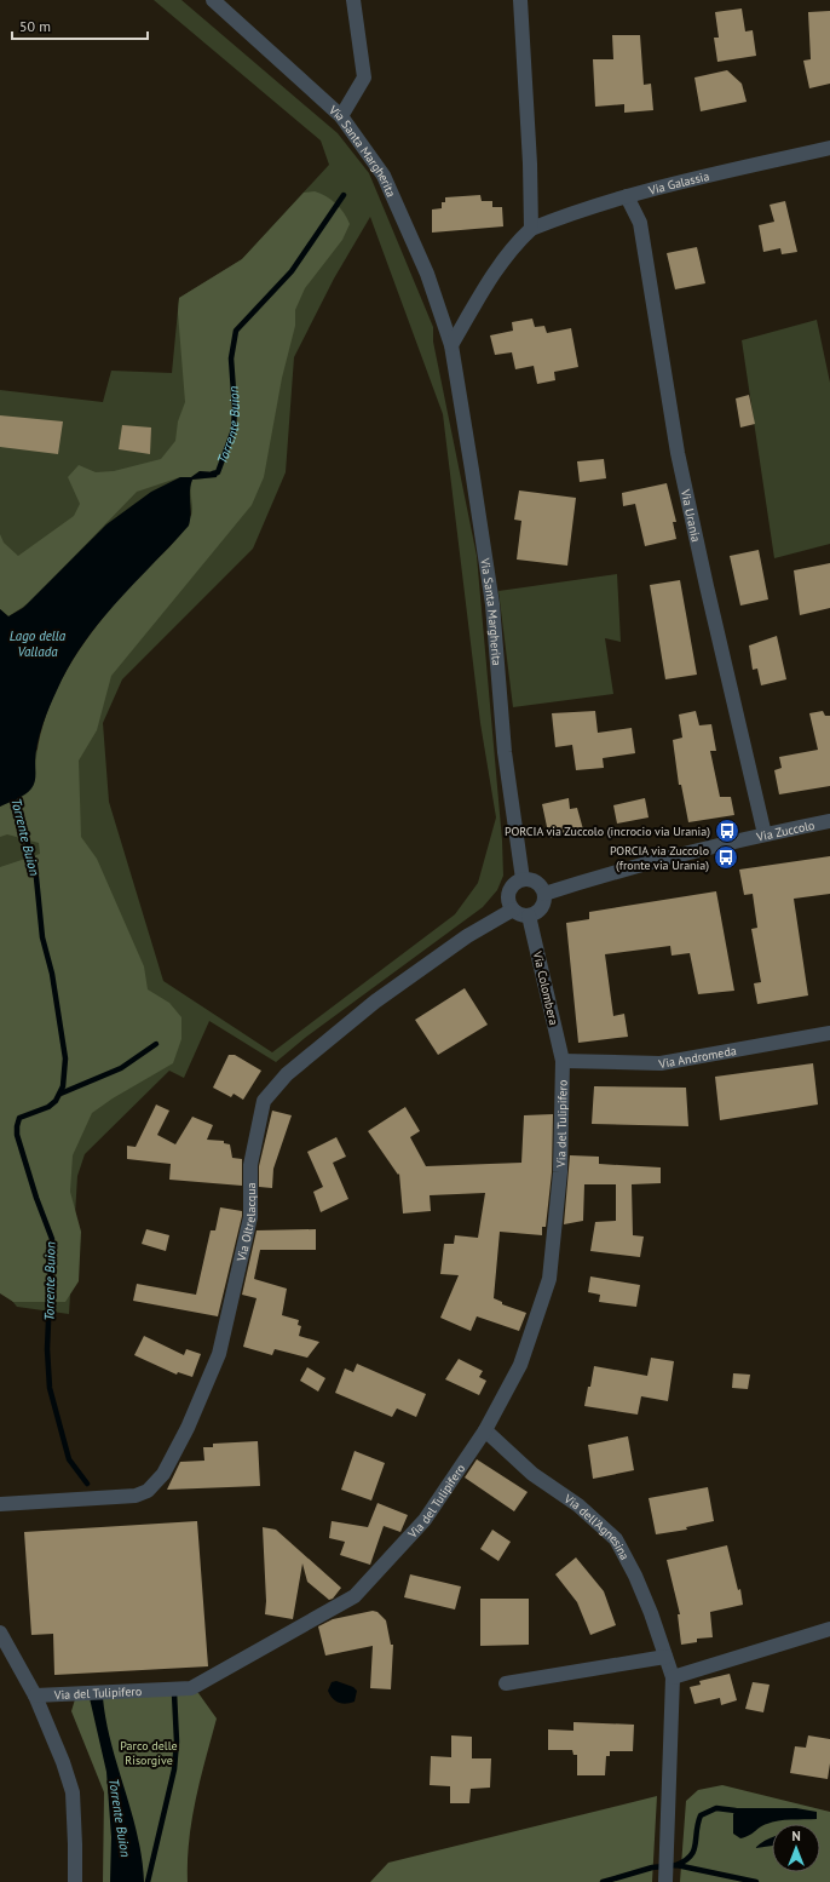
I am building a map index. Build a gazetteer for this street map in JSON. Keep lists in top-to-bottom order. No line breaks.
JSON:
{"streets":{"street":["Via Santa Margherita","Via Galassia","Via Urania","Via Zuccolo","Via Colombera","Via Andromeda","Via del Tulipifero","Via Oltrelacqua","Via dell'Agnesina"]},"crossings":[["Via Santa Margherita","Via Zuccolo"],["Via Santa Margherita","Via Colombera"],["Via Santa Margherita","Via Oltrelacqua"],["Via Galassia","Via Urania"],["Via Urania","Via Zuccolo"],["Via Zuccolo","Via Colombera"],["Via Zuccolo","Via Oltrelacqua"],["Via Colombera","Via Andromeda"],["Via Colombera","Via del Tulipifero"],["Via Colombera","Via Oltrelacqua"],["Via Andromeda","Via del Tulipifero"],["Via del Tulipifero","Via dell'Agnesina"]],"water":["Torrente Buion","Lago della Vallada"],"parks":["Parco delle Risorgive"],"places":{"bus stop":["PORCIA via Zuccolo (incrocio via Urania)","PORCIA via Zuccolo (fronte via Urania)"]},"scale_bar":"50 m","north":"top"}
